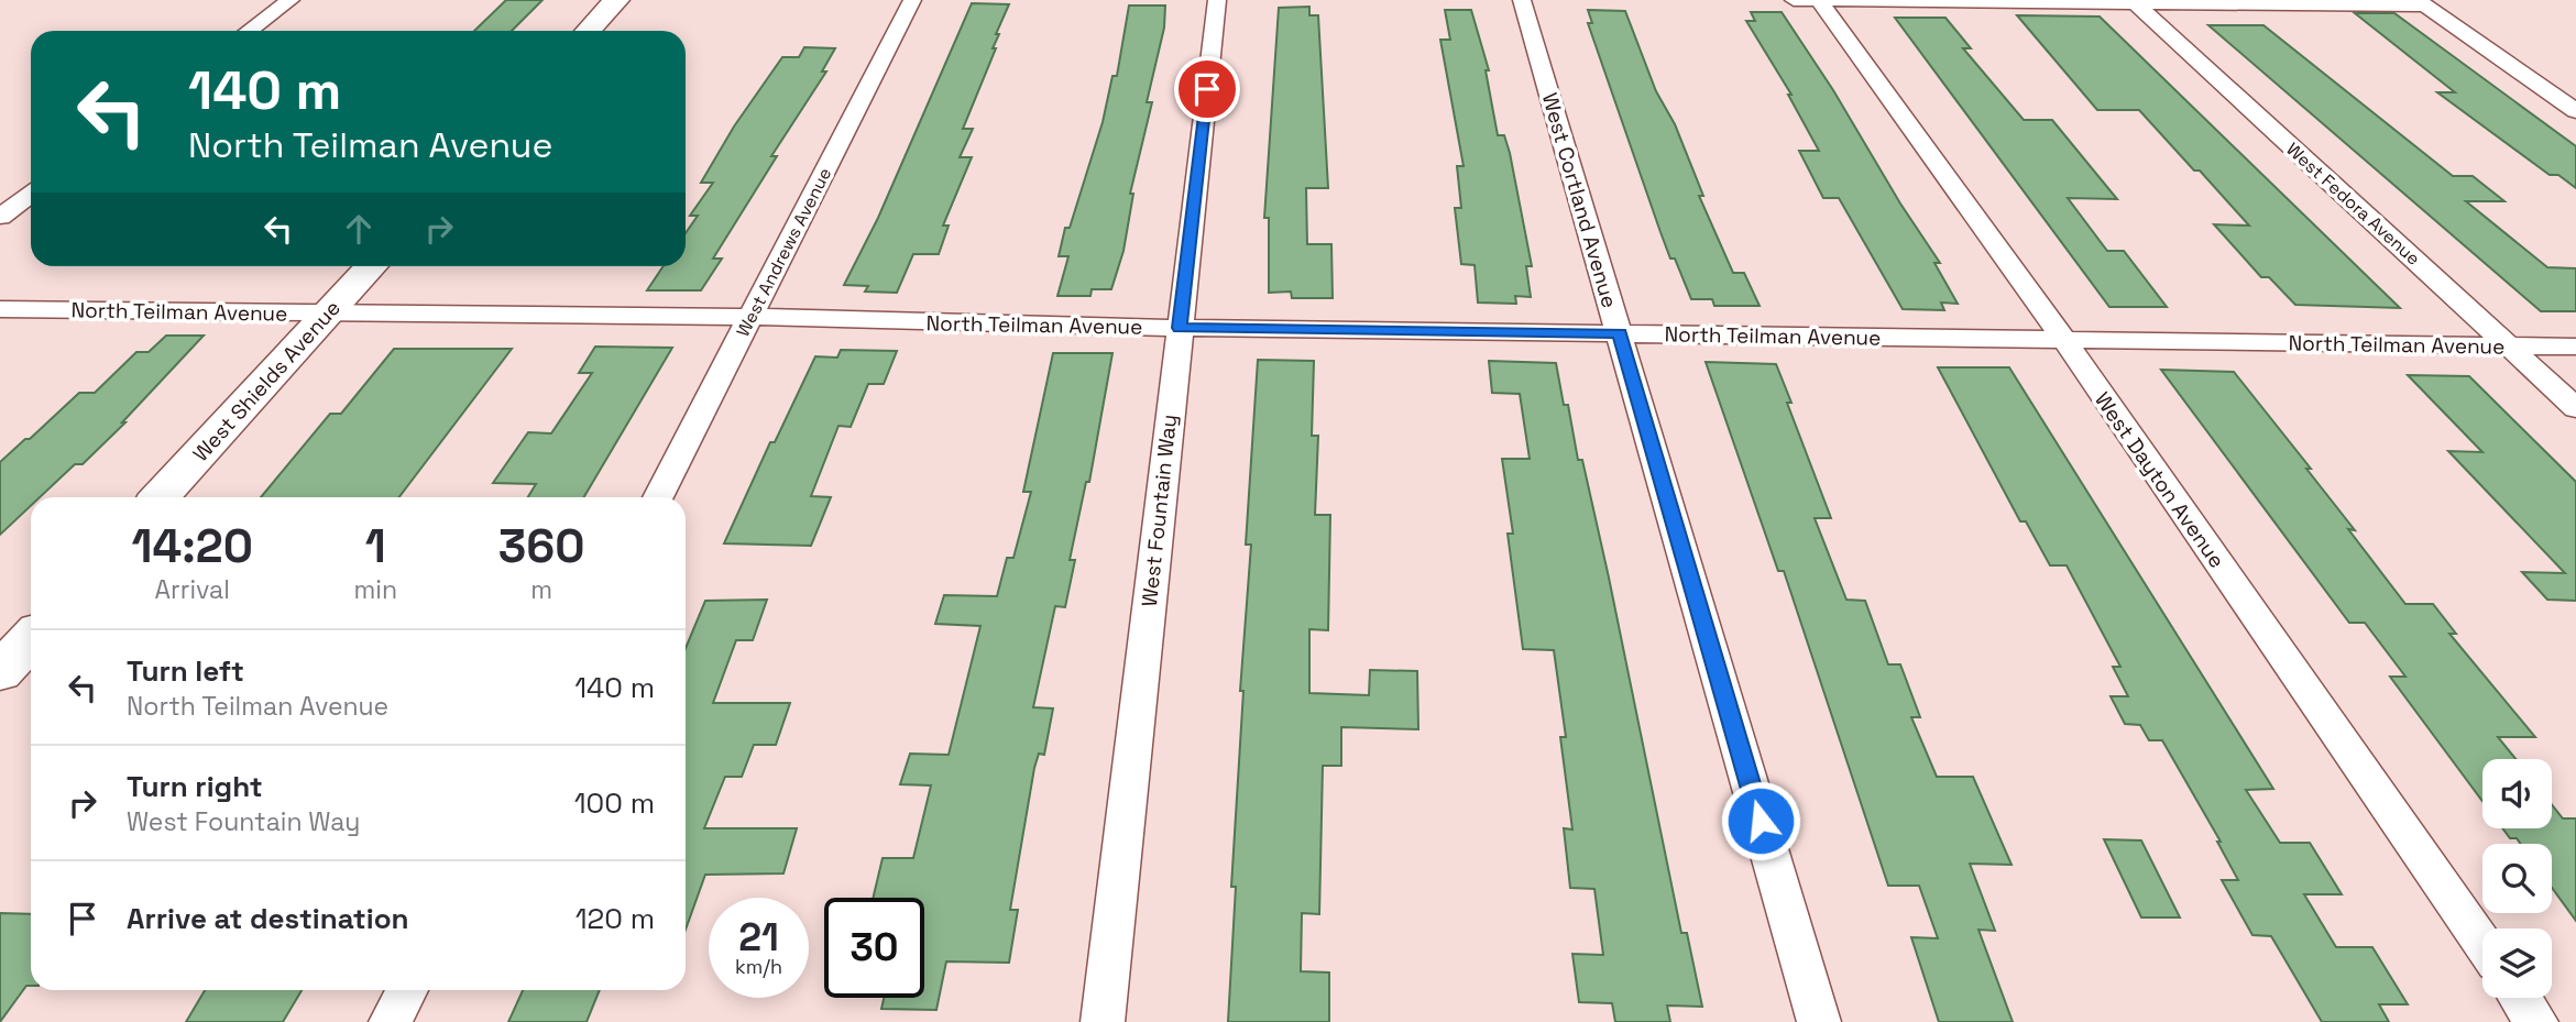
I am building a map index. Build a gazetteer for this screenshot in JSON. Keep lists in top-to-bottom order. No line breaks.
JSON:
{"streets":{"main road":["West Shields Avenue"],"street":["West Cortland Avenue","West Fedora Avenue","West Andrews Avenue","North Teilman Avenue","West Dayton Avenue","West Fountain Way"]},"crossings":[["West Cortland Avenue","North Teilman Avenue"],["West Fedora Avenue","North Teilman Avenue"],["West Andrews Avenue","North Teilman Avenue"],["North Teilman Avenue","West Shields Avenue"],["North Teilman Avenue","West Dayton Avenue"],["North Teilman Avenue","West Fountain Way"]],"page":{"turn":["140 m","North Teilman Avenue"],"eta":["14:20","Arrival","1","min","360","m"],"list":[{"name":"Turn left","note":"North Teilman Avenue","value":"140 m"},{"name":"Turn right","note":"West Fountain Way","value":"100 m"},{"name":"Arrive at destination","value":"120 m"}],"speed":"21 km/h","limit":"30"}}
